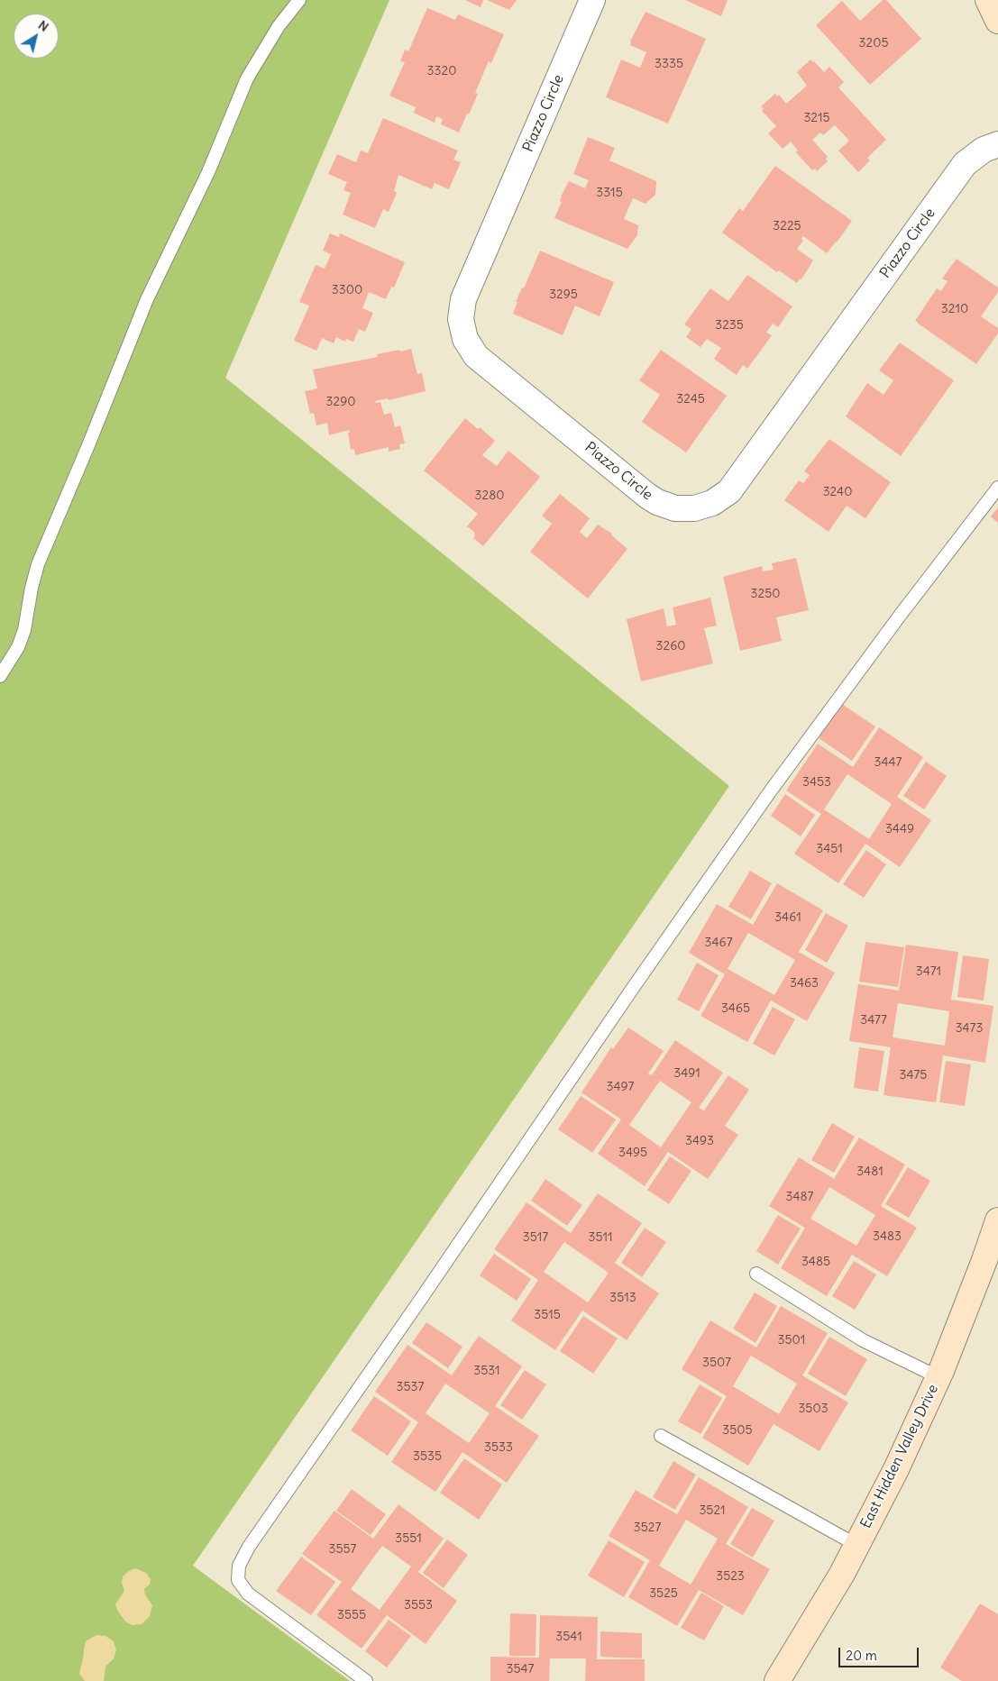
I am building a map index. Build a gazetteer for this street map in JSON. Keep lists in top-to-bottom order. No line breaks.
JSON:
{"streets":{"street":["Piazzo Circle","East Hidden Valley Drive"]},"house_numbers":["3205","3335","3320","3215","3315","3225","3300","3295","3210","3235","3245","3290","3240","3280","3250","3260","3447","3453","3449","3451","3461","3467","3471","3463","3465","3477","3473","3491","3475","3497","3493","3495","3481","3487","3483","3517","3511","3485","3513","3515","3501","3507","3531","3537","3503","3505","3533","3535","3521","3527","3551","3557","3523","3525","3553","3555","3541","3547"],"scale_bar":"20 m","north":"top right"}
